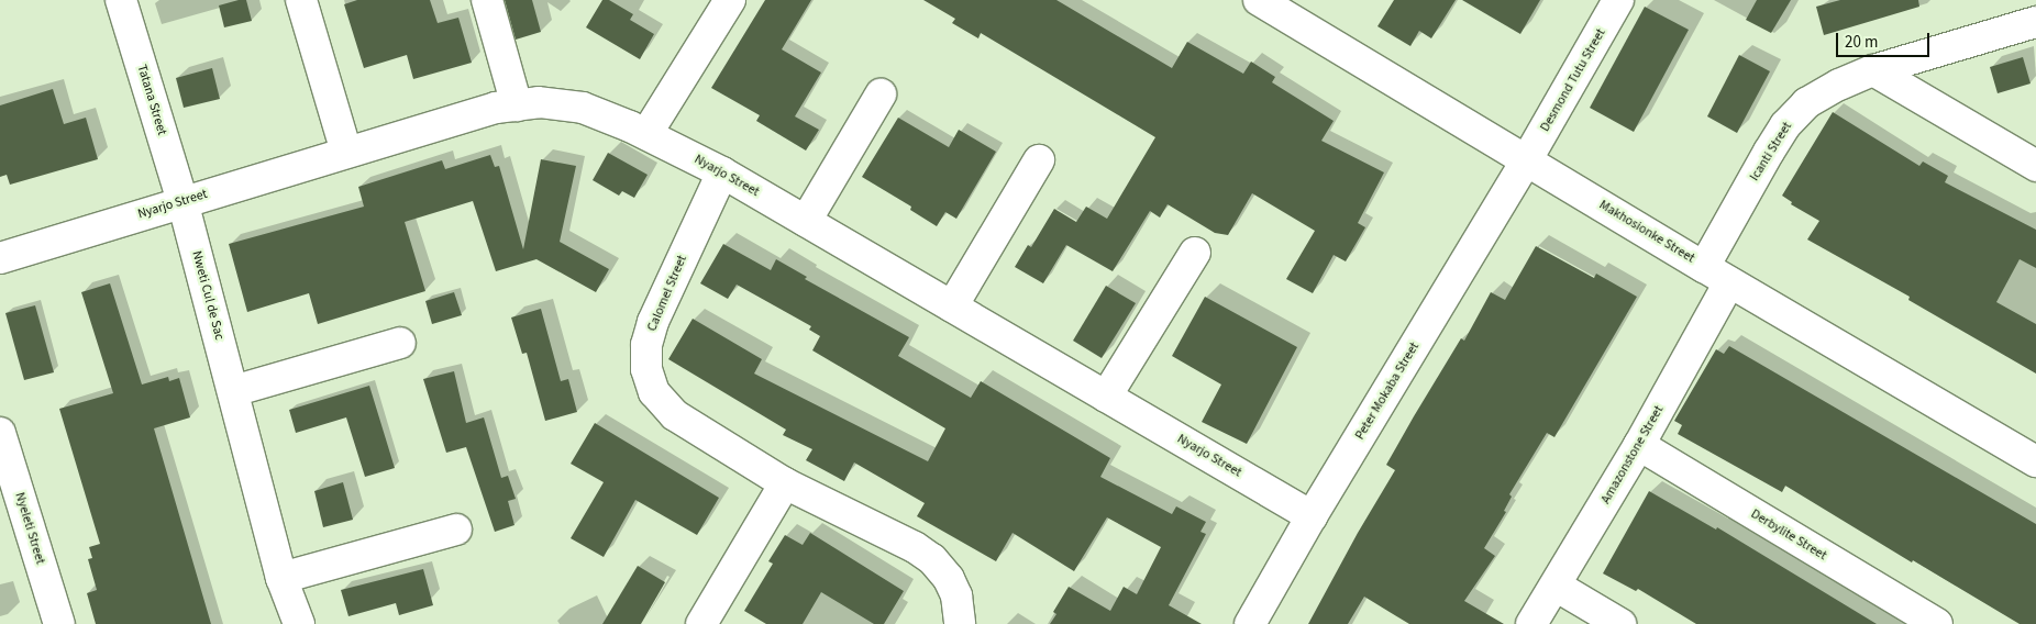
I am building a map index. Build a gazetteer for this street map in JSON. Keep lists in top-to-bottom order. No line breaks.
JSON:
{"streets":{"street":["Desmond Tutu Street","Tatana Street","Icanti Street","Nyarjo Street","Makhosionke Street","Calomel Street","Nweti Cul de Sac","Peter Mokaba Street","Amazonstone Street","Nyeleti Street","Derbylite Street"]},"crossings":[["Desmond Tutu Street","Makhosionke Street"],["Desmond Tutu Street","Peter Mokaba Street"],["Tatana Street","Nyarjo Street"],["Tatana Street","Nweti Cul de Sac"],["Icanti Street","Makhosionke Street"],["Nyarjo Street","Calomel Street"],["Nyarjo Street","Nweti Cul de Sac"],["Nyarjo Street","Peter Mokaba Street"],["Makhosionke Street","Peter Mokaba Street"],["Makhosionke Street","Amazonstone Street"],["Amazonstone Street","Derbylite Street"]],"scale_bar":"20 m"}
